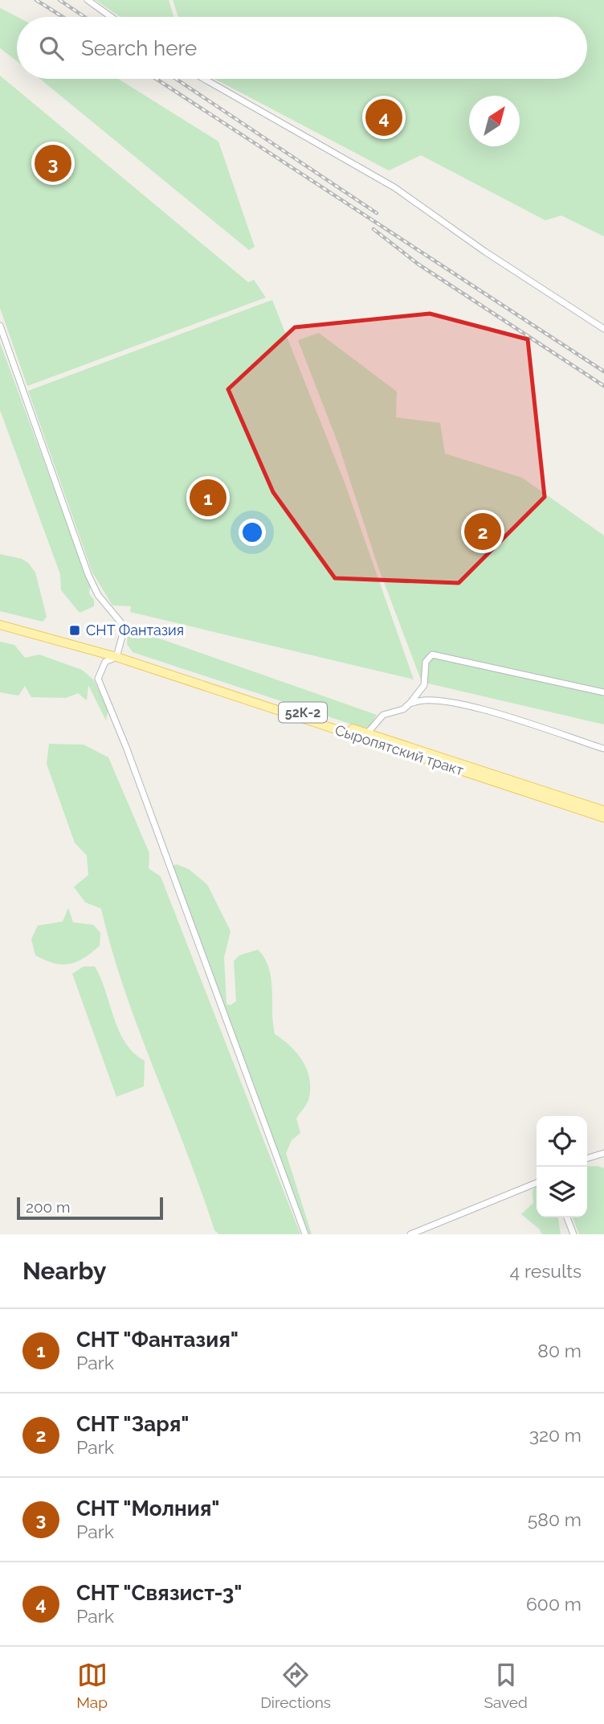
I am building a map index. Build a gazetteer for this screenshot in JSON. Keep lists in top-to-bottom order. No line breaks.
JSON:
{"streets":{"main road":["52К-2","Сыропятский тракт"]},"places":{"transit":["СНТ Фантазия"]},"scale_bar":"200 m","north":"top right","page":{"search":"Search here","pins":["4","3","1","2"],"scale":"200 m","heading":["Nearby","4 results"],"list":[{"mark":"1","name":"СНТ \"Фантазия\"","note":"Park","value":"80 m"},{"mark":"2","name":"СНТ \"Заря\"","note":"Park","value":"320 m"},{"mark":"3","name":"СНТ \"Молния\"","note":"Park","value":"580 m"},{"mark":"4","name":"СНТ \"Связист-3\"","note":"Park","value":"600 m"}],"nav":["Map","Directions","Saved"]}}
